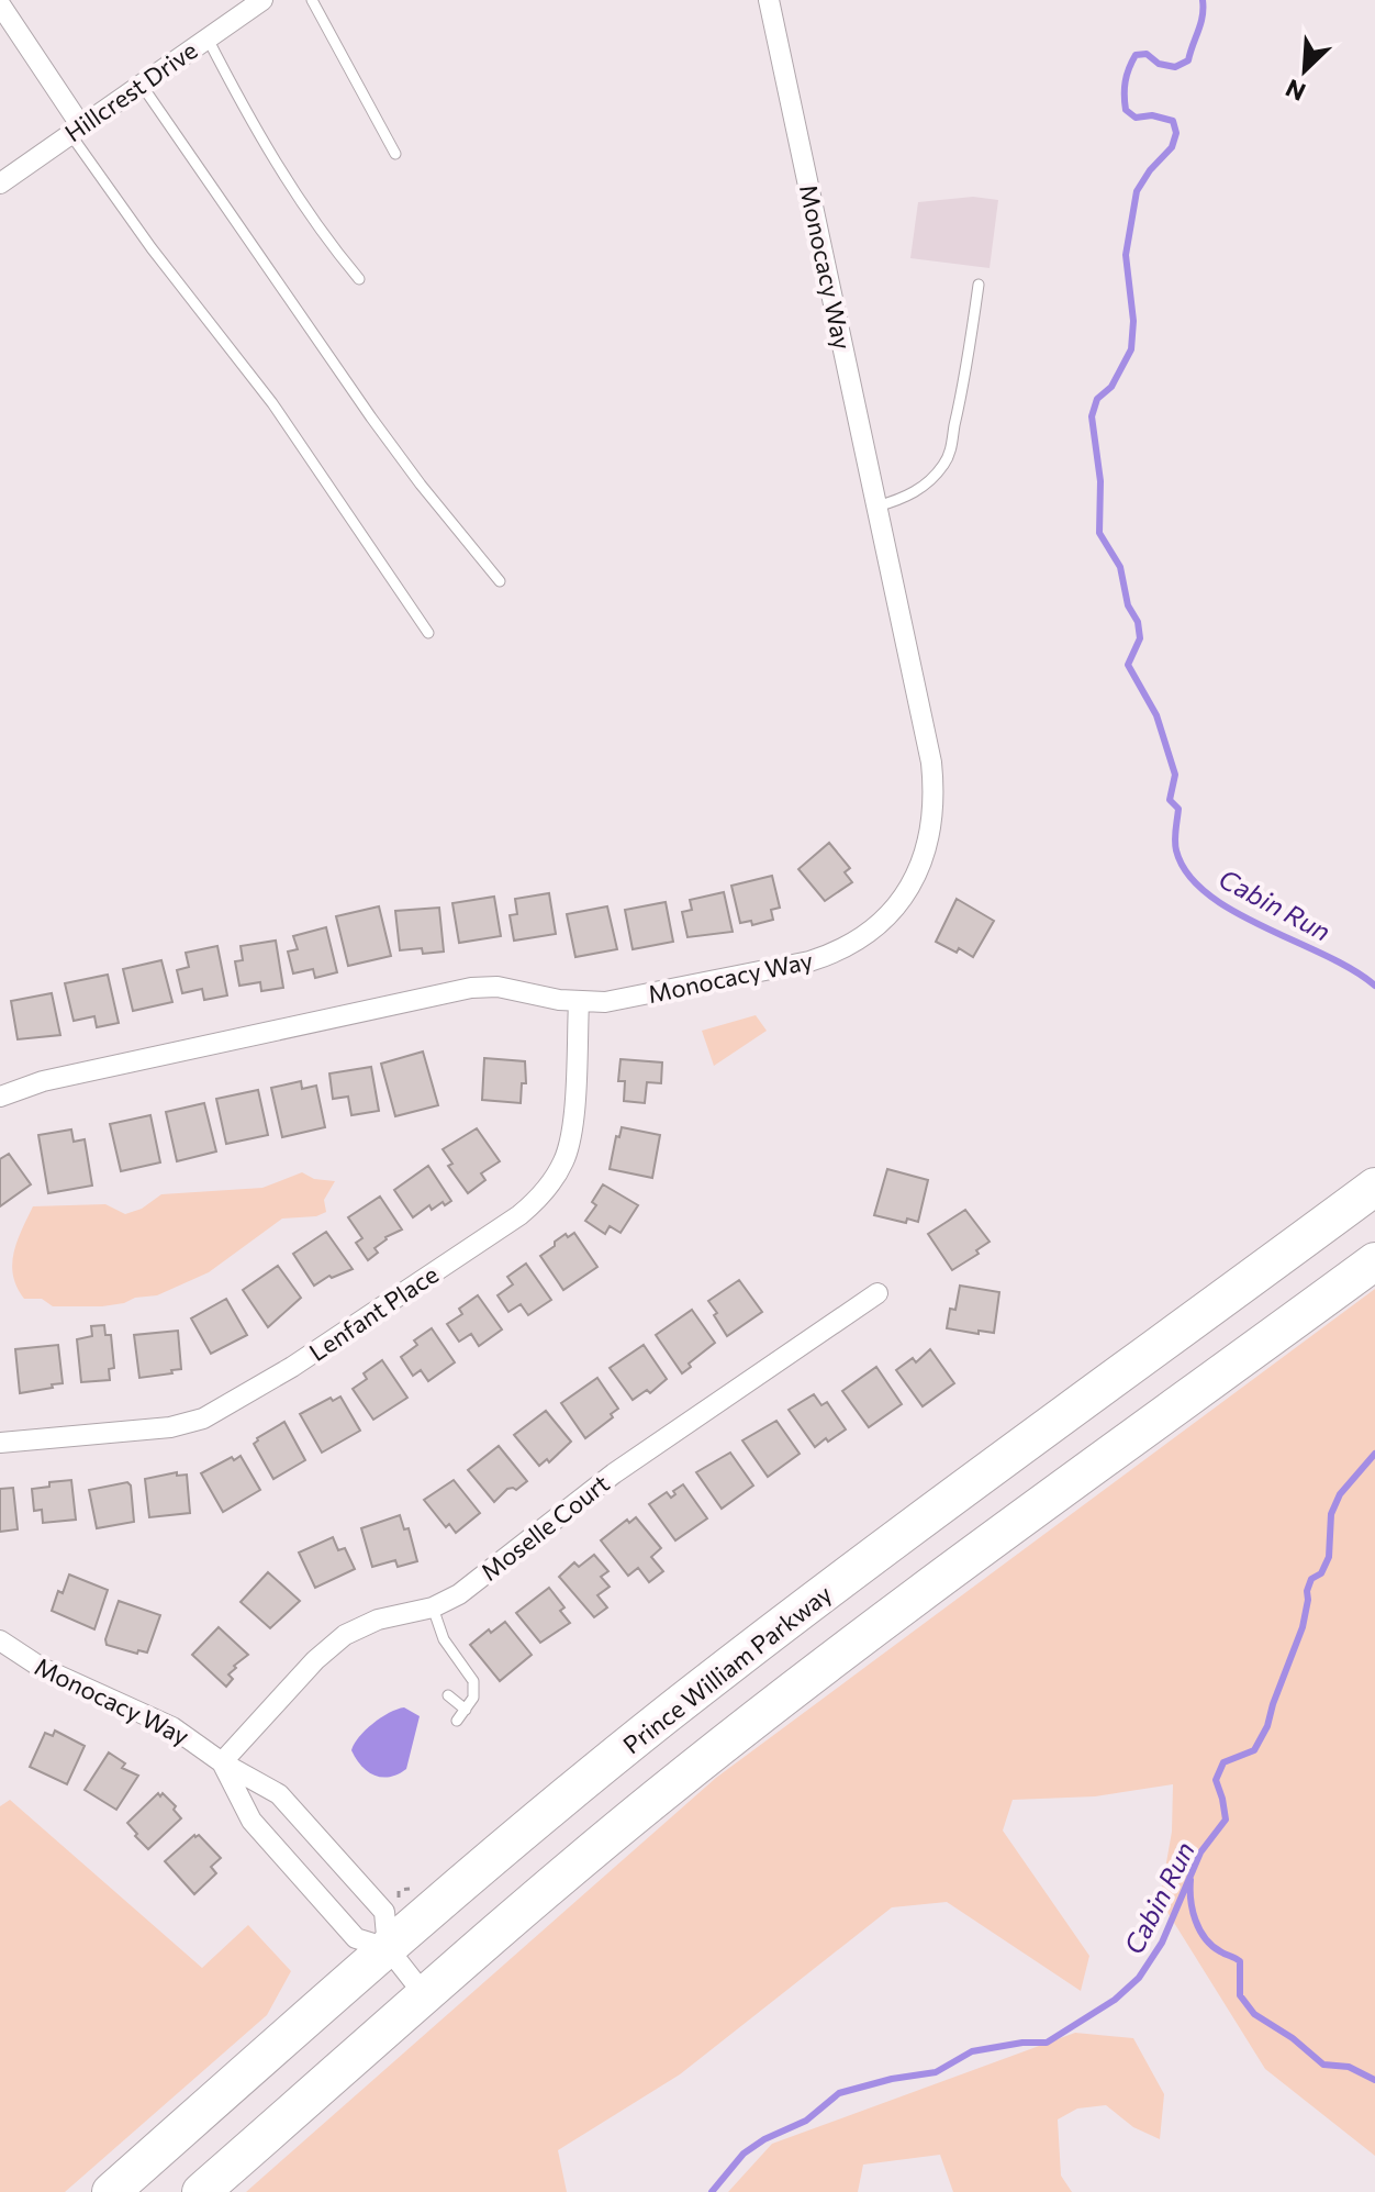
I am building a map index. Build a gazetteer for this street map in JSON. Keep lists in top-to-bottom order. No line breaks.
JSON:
{"streets":{"highway":["Prince William Parkway"],"street":["Hillcrest Drive","Monocacy Way","Lenfant Place","Moselle Court"]},"crossings":[["Monocacy Way","Lenfant Place"],["Monocacy Way","Moselle Court"],["Monocacy Way","Prince William Parkway"]],"water":["Cabin Run"],"north":"bottom left"}
